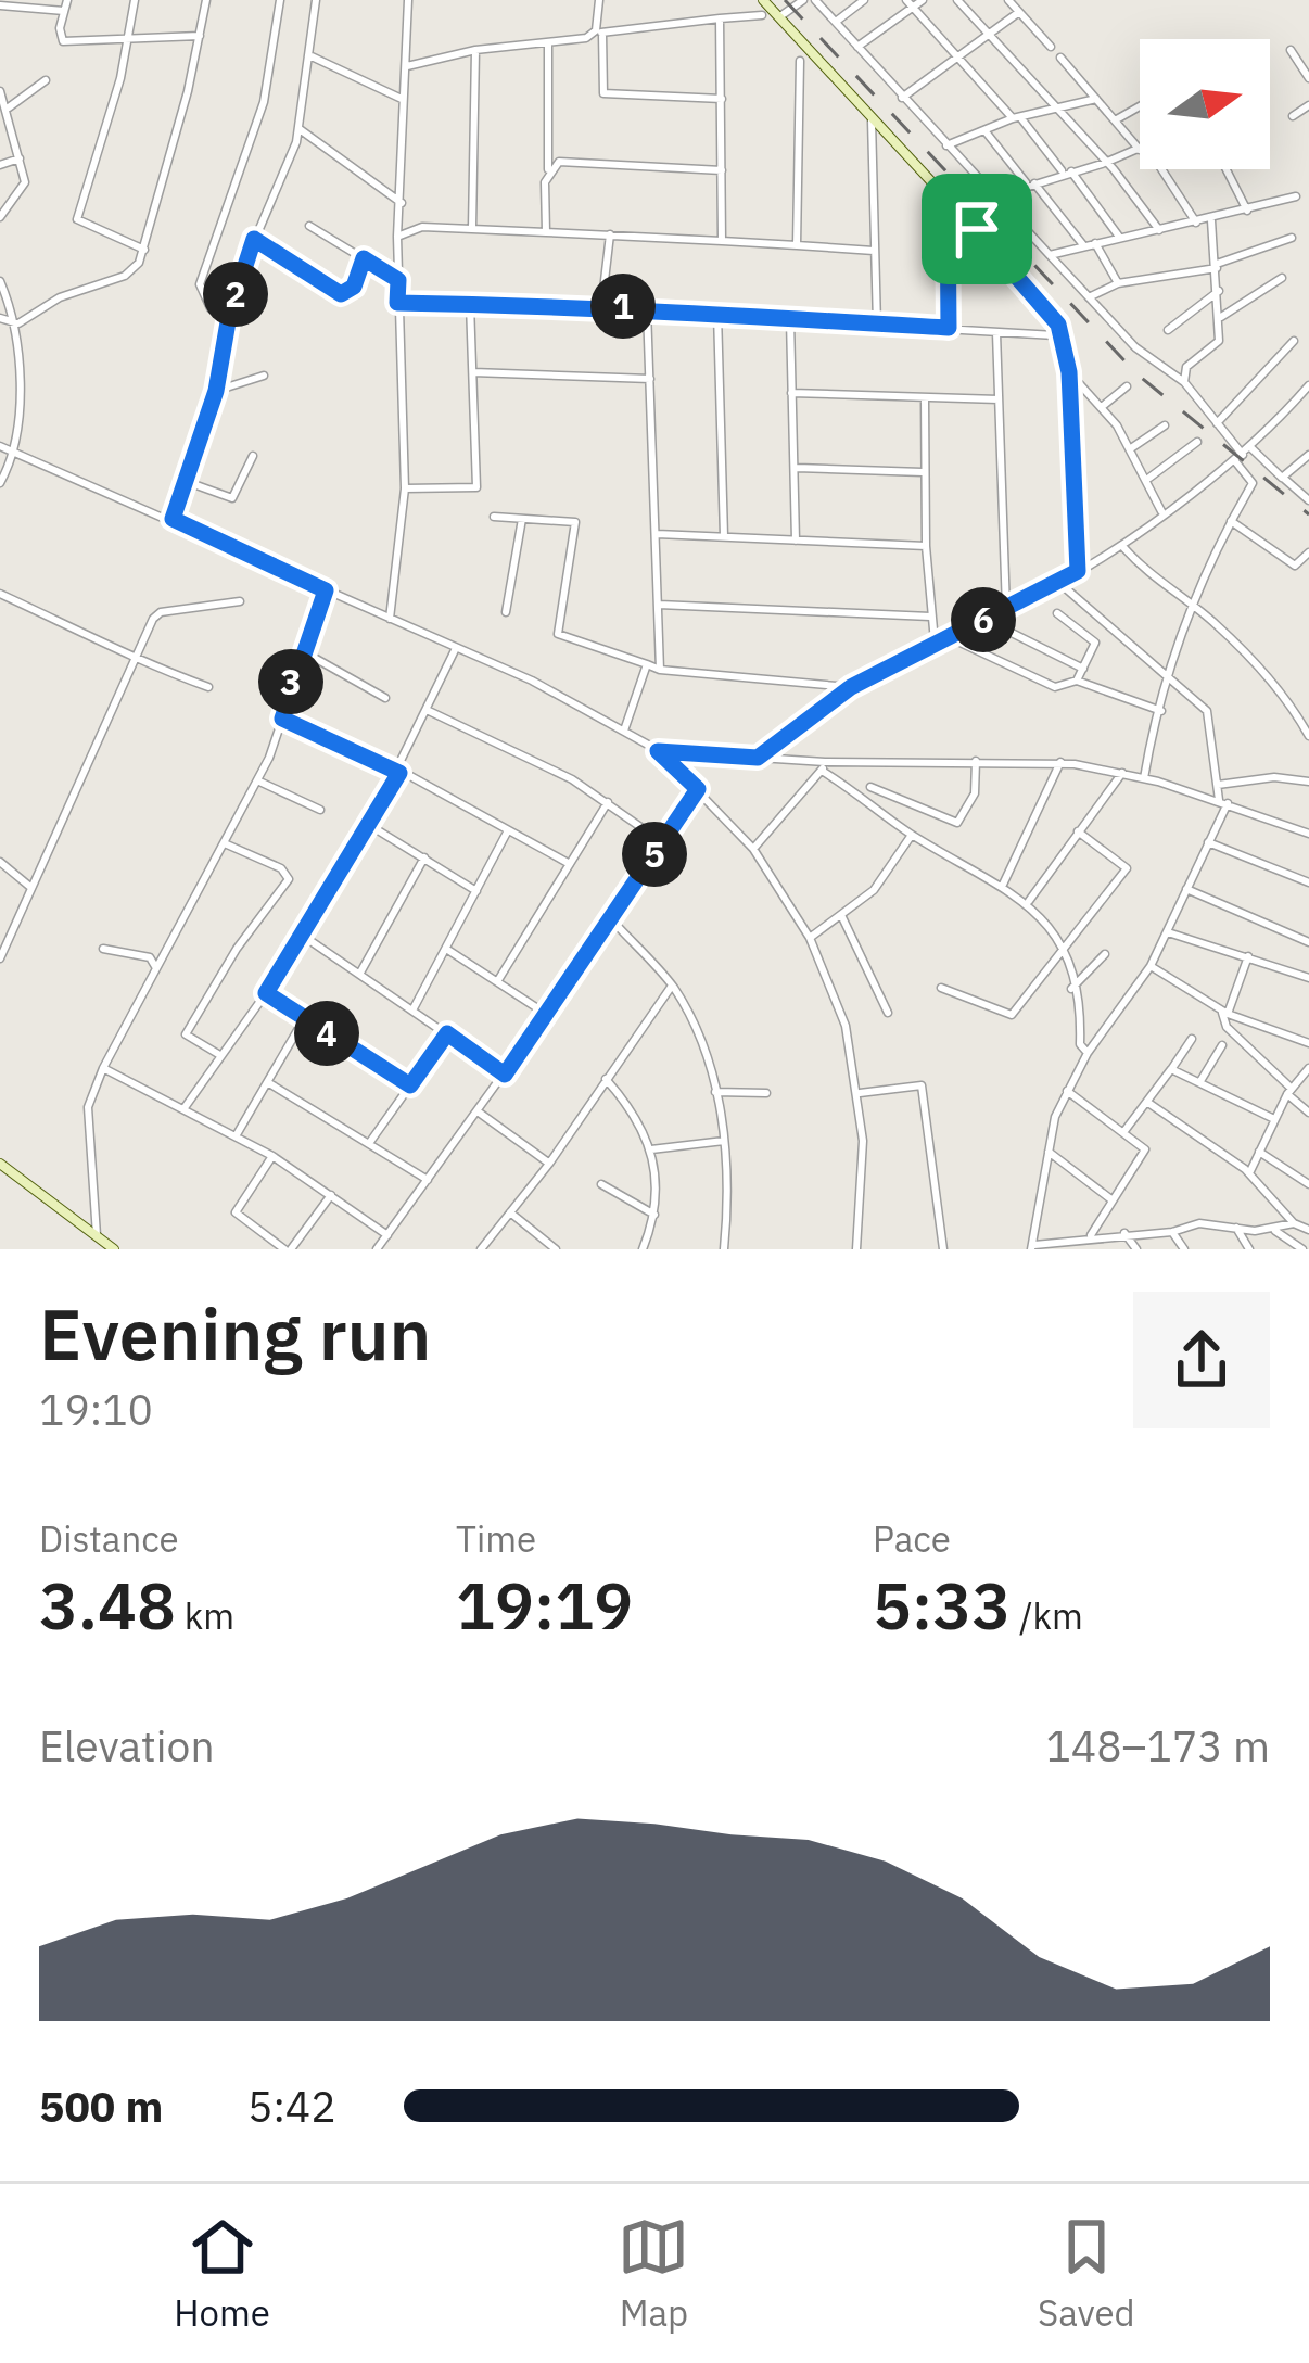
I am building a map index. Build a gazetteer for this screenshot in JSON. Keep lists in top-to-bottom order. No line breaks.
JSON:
{"north":"right","page":{"pins":["2","1","6","3","5","4"],"heading":["Evening run","19:10"],"stats":[["Distance","3.48 km"],["Time","19:19"],["Pace","5:33 /km"]],"chart":["Elevation","148–173 m"],"list":[{"name":"500 m","note":"5:42"}],"tabs":["Home","Map","Saved"]}}
